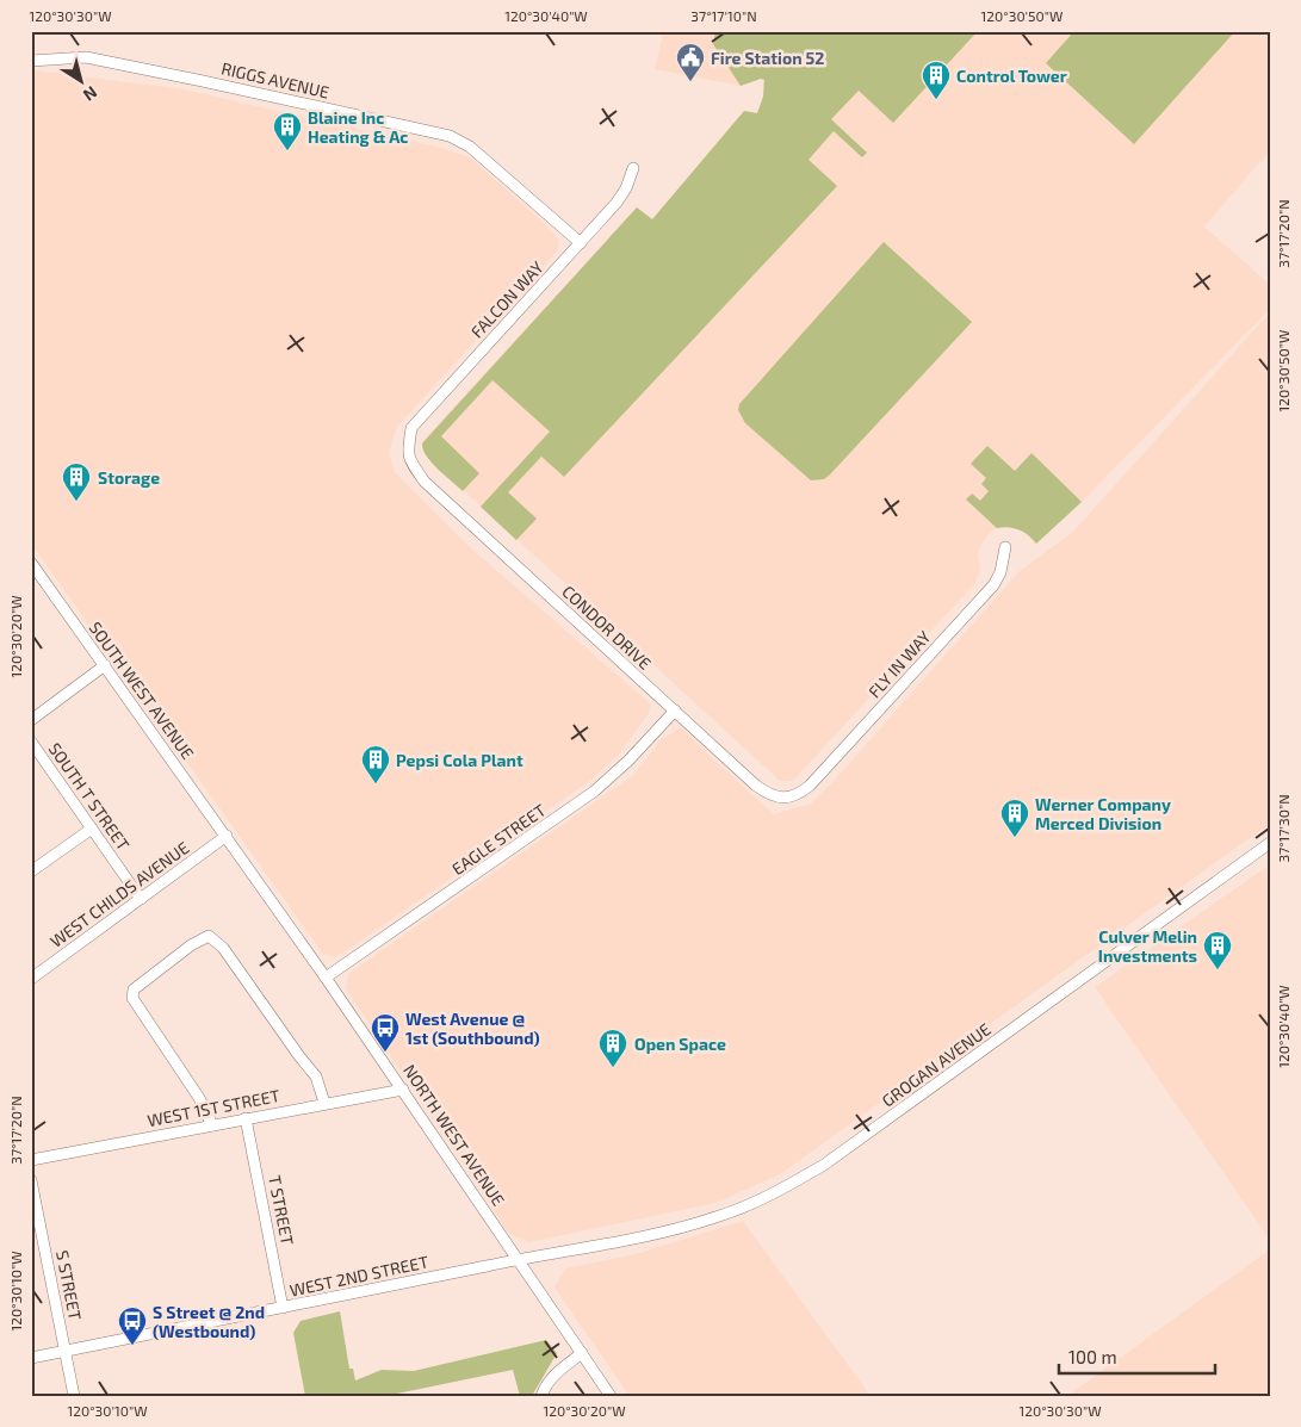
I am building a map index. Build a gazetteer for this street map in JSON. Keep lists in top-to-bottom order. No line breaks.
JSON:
{"streets":{"street":["RIGGS AVENUE","FALCON WAY","CONDOR DRIVE","FLY IN WAY","SOUTH WEST AVENUE","SOUTH T STREET","EAGLE STREET","WEST CHILDS AVENUE","GROGAN AVENUE","WEST 1ST STREET","NORTH WEST AVENUE","T STREET","WEST 2ND STREET","S STREET"]},"crossings":[["RIGGS AVENUE","FALCON WAY"],["FALCON WAY","CONDOR DRIVE"],["CONDOR DRIVE","FLY IN WAY"],["CONDOR DRIVE","EAGLE STREET"],["SOUTH WEST AVENUE","WEST CHILDS AVENUE"],["SOUTH WEST AVENUE","NORTH WEST AVENUE"],["SOUTH T STREET","WEST CHILDS AVENUE"],["EAGLE STREET","NORTH WEST AVENUE"],["WEST CHILDS AVENUE","NORTH WEST AVENUE"],["GROGAN AVENUE","NORTH WEST AVENUE"],["GROGAN AVENUE","WEST 2ND STREET"],["WEST 1ST STREET","NORTH WEST AVENUE"],["WEST 1ST STREET","T STREET"],["NORTH WEST AVENUE","WEST 2ND STREET"],["T STREET","WEST 2ND STREET"],["WEST 2ND STREET","S STREET"]],"places":{"public building":["Fire Station 52"],"building":["Control Tower","Blaine Inc Heating & Ac","Storage","Pepsi Cola Plant","Werner Company Merced Division","Culver Melin Investments","Open Space"],"bus stop":["West Avenue @ 1st (Southbound)","S Street @ 2nd (Westbound)"]},"scale_bar":"100 m","north":"bottom right","coordinates":["120°30'30\"W","120°30'40\"W","37°17'10\"N","120°30'50\"W","37°17'20\"N","120°30'20\"W","37°17'30\"N","120°30'10\"W"]}
